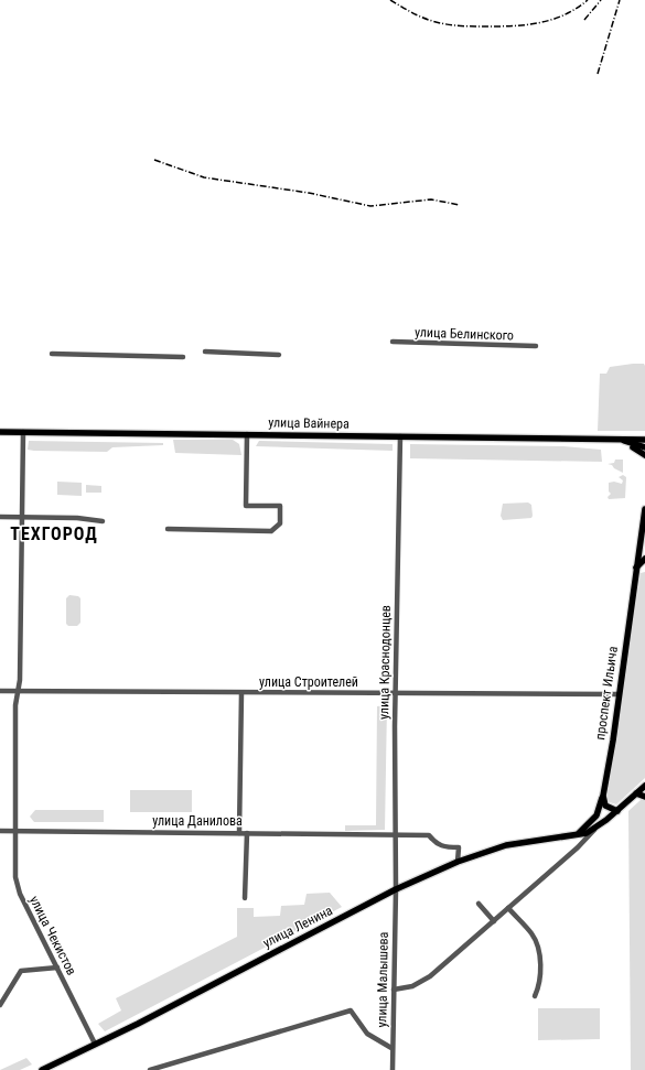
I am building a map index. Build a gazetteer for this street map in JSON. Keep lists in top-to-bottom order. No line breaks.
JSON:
{"streets":{"main road":["улица Вайнера","проспект Ильича","улица Ленина"],"street":["улица Белинского","улица Краснодонцев","улица Строителей","улица Данилова","улица Чекистов","улица Малышева"]},"crossings":[["улица Вайнера","улица Краснодонцев"],["улица Вайнера","улица Чекистов"],["улица Краснодонцев","улица Строителей"],["улица Краснодонцев","улица Данилова"],["улица Краснодонцев","улица Ленина"],["улица Краснодонцев","улица Малышева"],["улица Строителей","проспект Ильича"],["улица Строителей","улица Чекистов"],["улица Данилова","улица Ленина"],["улица Данилова","улица Чекистов"],["улица Ленина","улица Чекистов"],["улица Ленина","улица Малышева"]],"districts":["ТЕХГОРОД"]}
